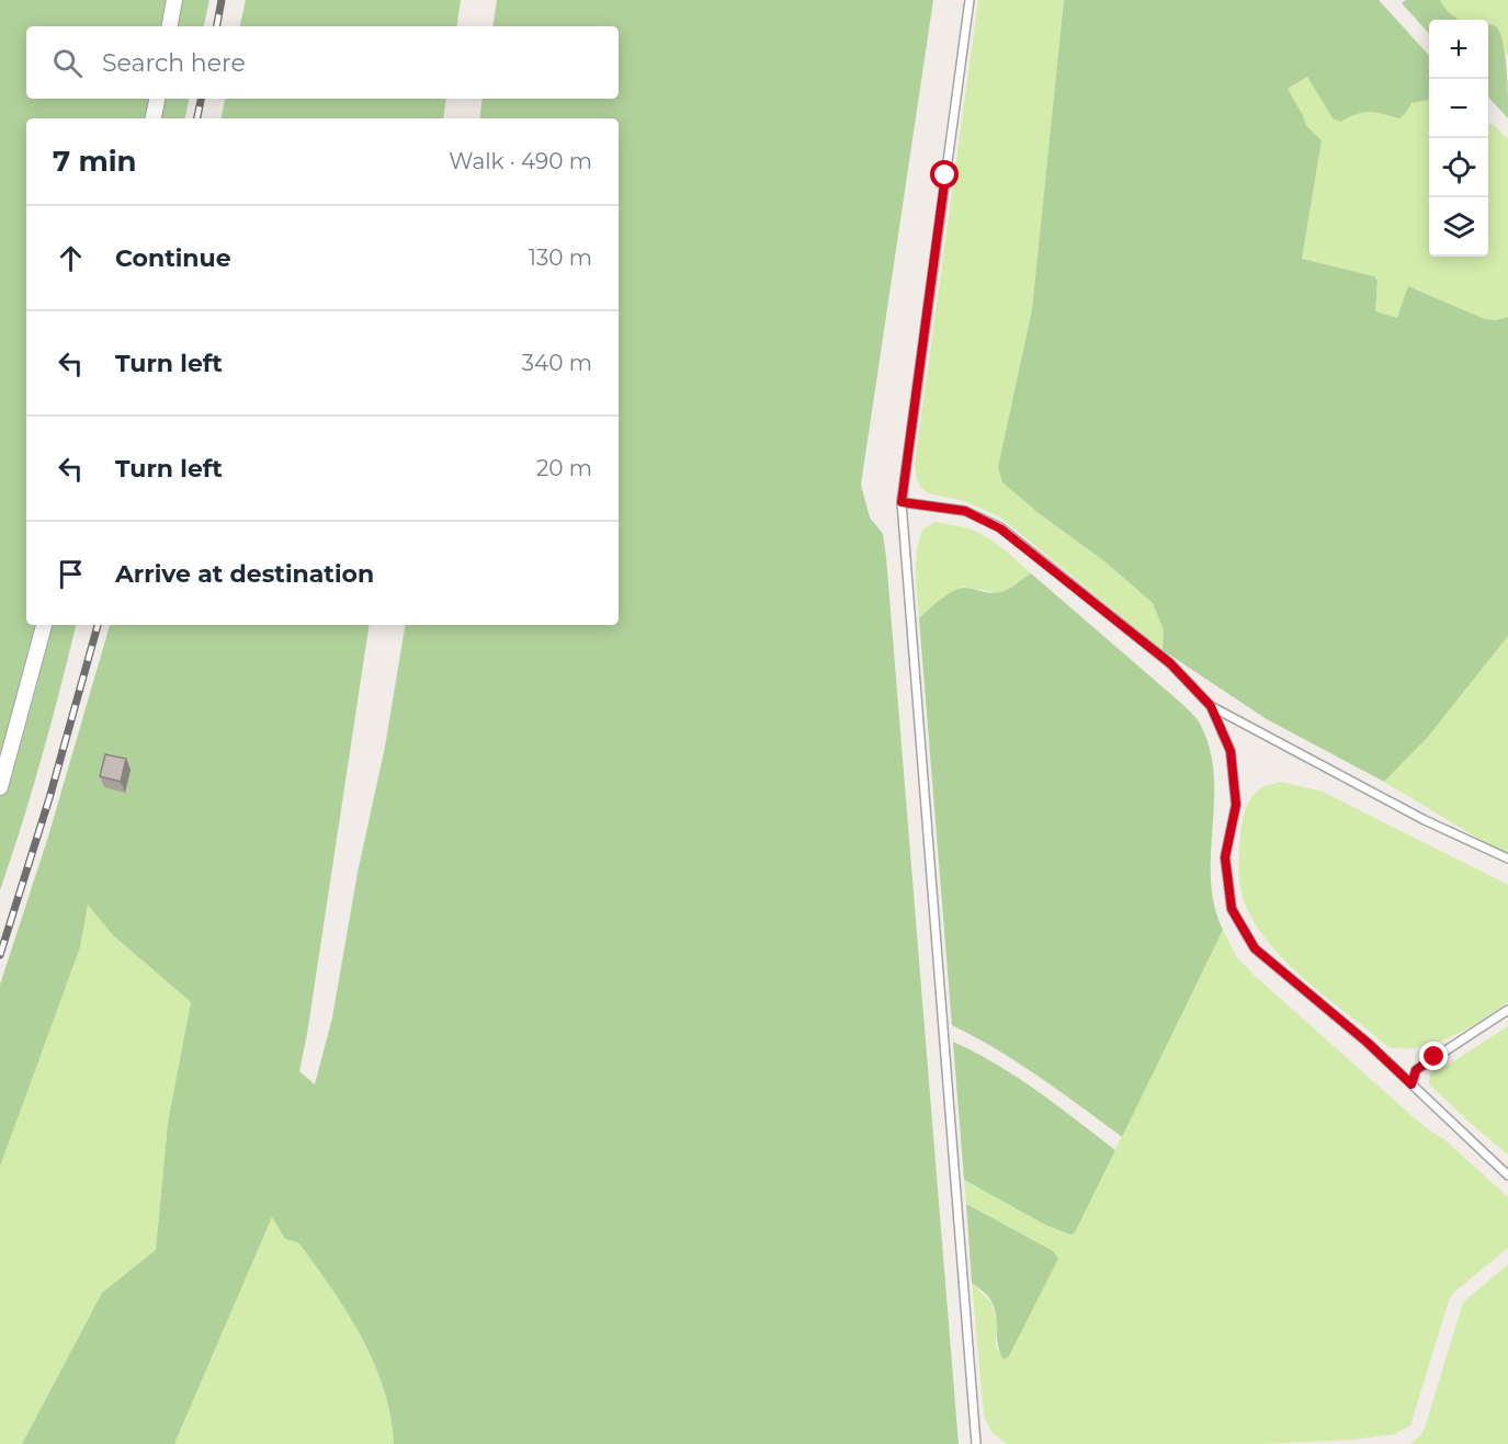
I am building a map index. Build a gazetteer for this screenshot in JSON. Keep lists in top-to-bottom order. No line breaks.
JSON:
{"page":{"map_buttons":["+","−"],"search":"Search here","heading":["7 min","Walk · 490 m"],"list":[["Continue","130 m"],["Turn left","340 m"],["Turn left","20 m"],"Arrive at destination"]}}
